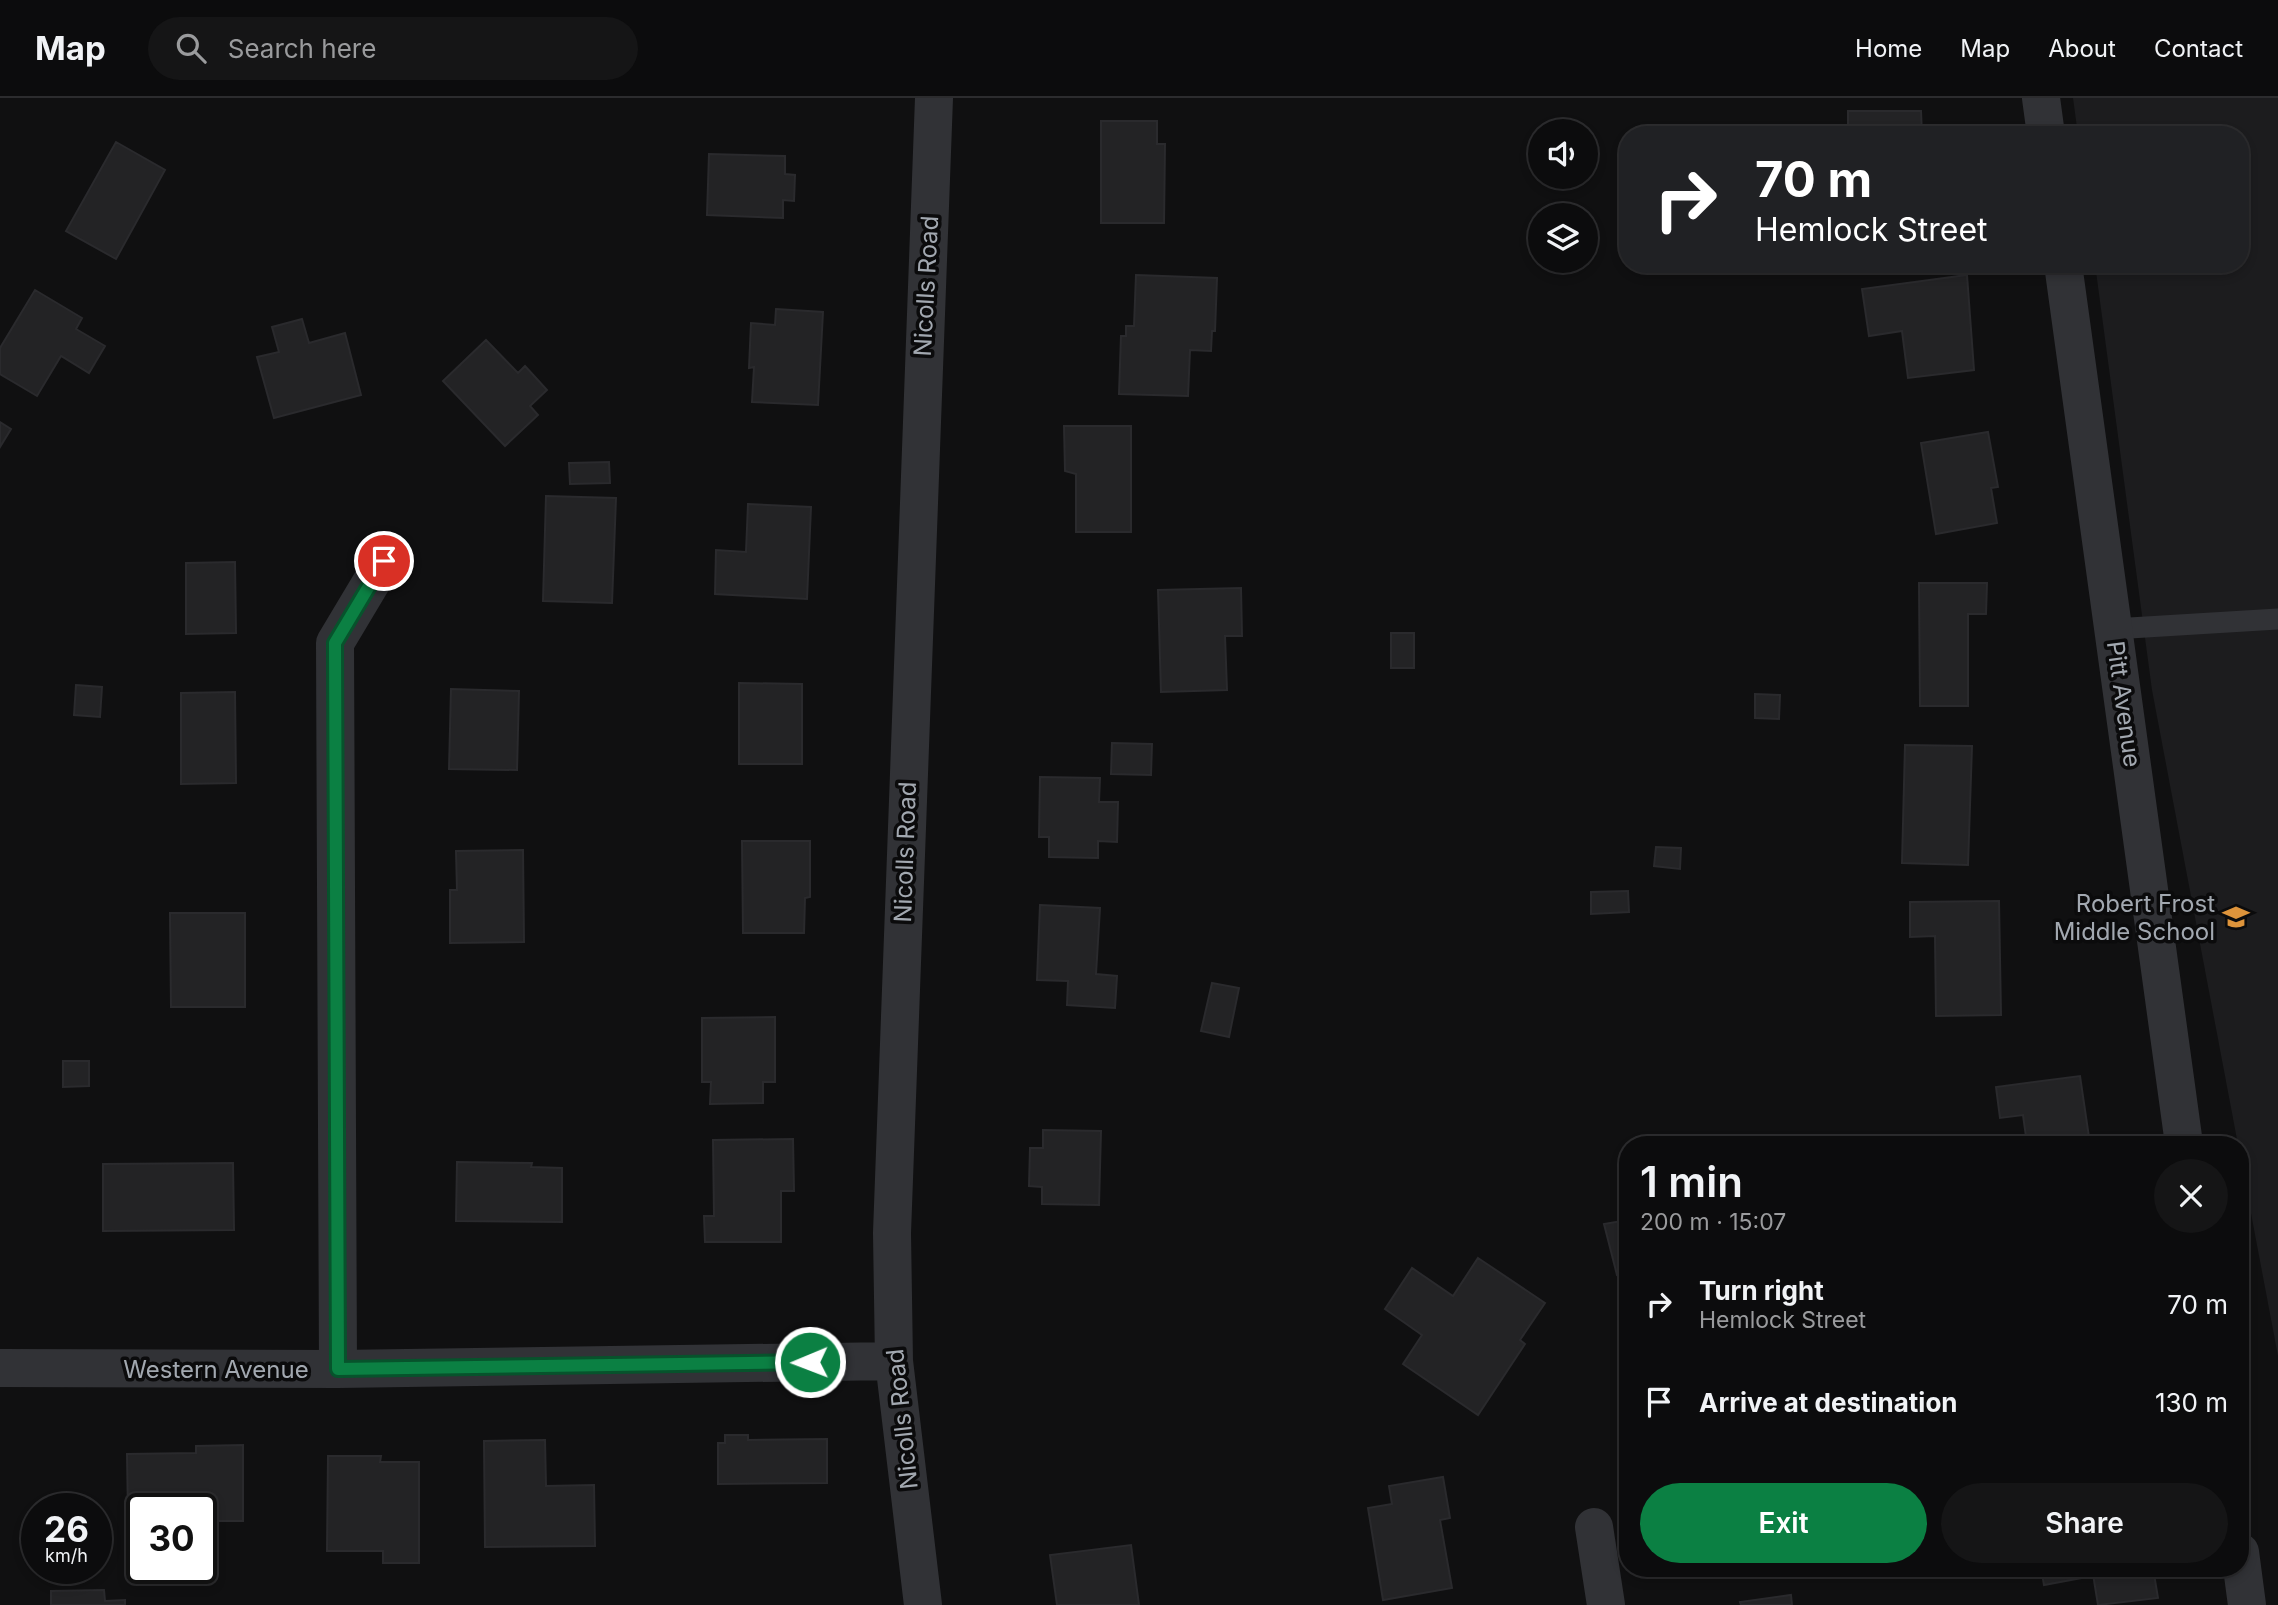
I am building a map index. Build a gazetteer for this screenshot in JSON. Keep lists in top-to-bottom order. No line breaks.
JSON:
{"streets":{"street":["Nicolls Road","Pitt Avenue","Western Avenue"]},"crossings":[["Nicolls Road","Western Avenue"]],"places":{"school or university":["Robert Frost Middle School"]},"page":{"header":"Map","search":"Search here","nav":["Home","Map","About","Contact"],"turn":["70 m","Hemlock Street"],"heading":["1 min","200 m · 15:07"],"list":[{"name":"Turn right","note":"Hemlock Street","value":"70 m"},{"name":"Arrive at destination","value":"130 m"}],"buttons":["Exit","Share"],"speed":"26 km/h","limit":"30"}}
